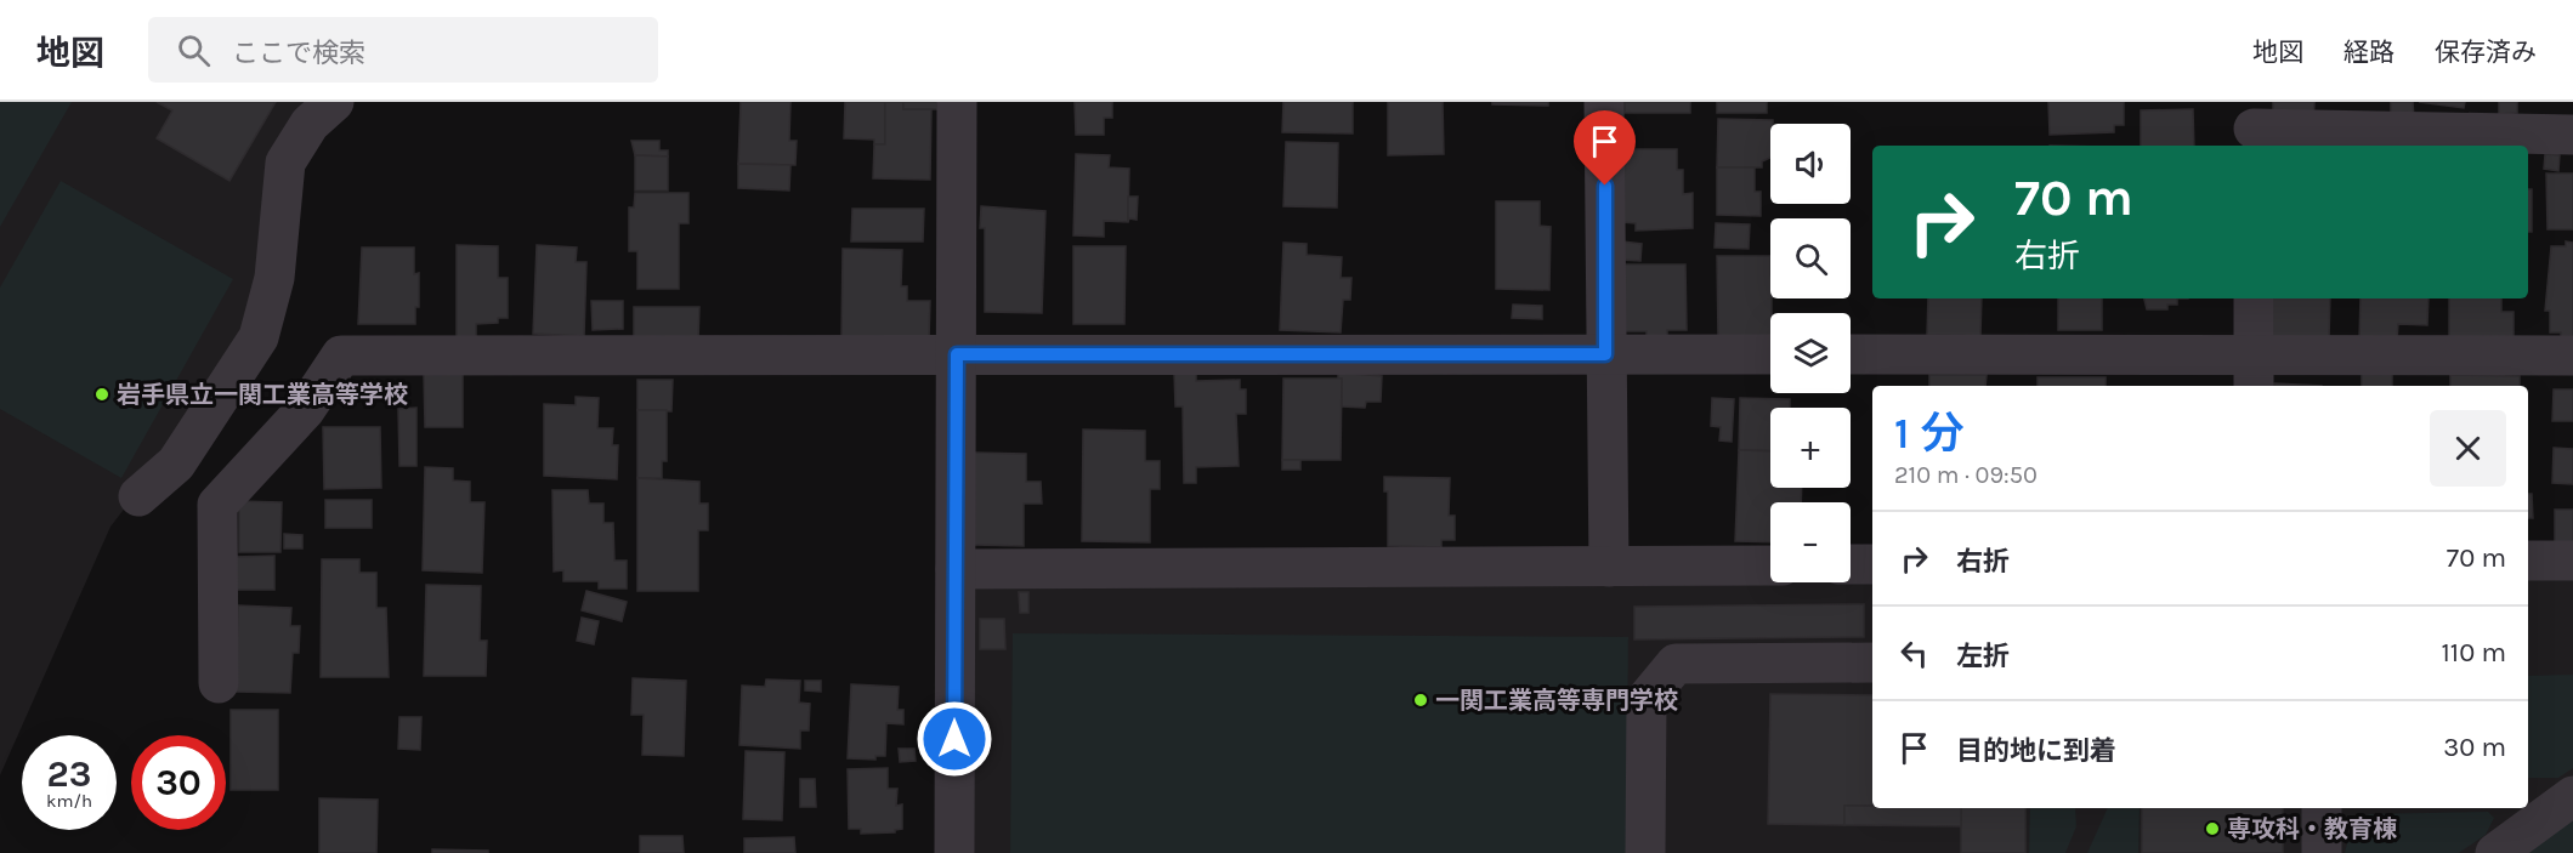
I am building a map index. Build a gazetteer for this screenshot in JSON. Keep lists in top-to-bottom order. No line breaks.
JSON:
{"places":["岩手県立一関工業高等学校","一関工業高等専門学校","専攻科・教育棟"],"page":{"header":"地図","search":"ここで検索","nav":["地図","経路","保存済み"],"map_buttons":["+","−"],"turn":["70 m","右折"],"heading":["1 分","210 m · 09:50"],"list":[{"name":"右折","value":"70 m"},{"name":"左折","value":"110 m"},{"name":"目的地に到着","value":"30 m"}],"speed":"23 km/h","limit":"30"}}
